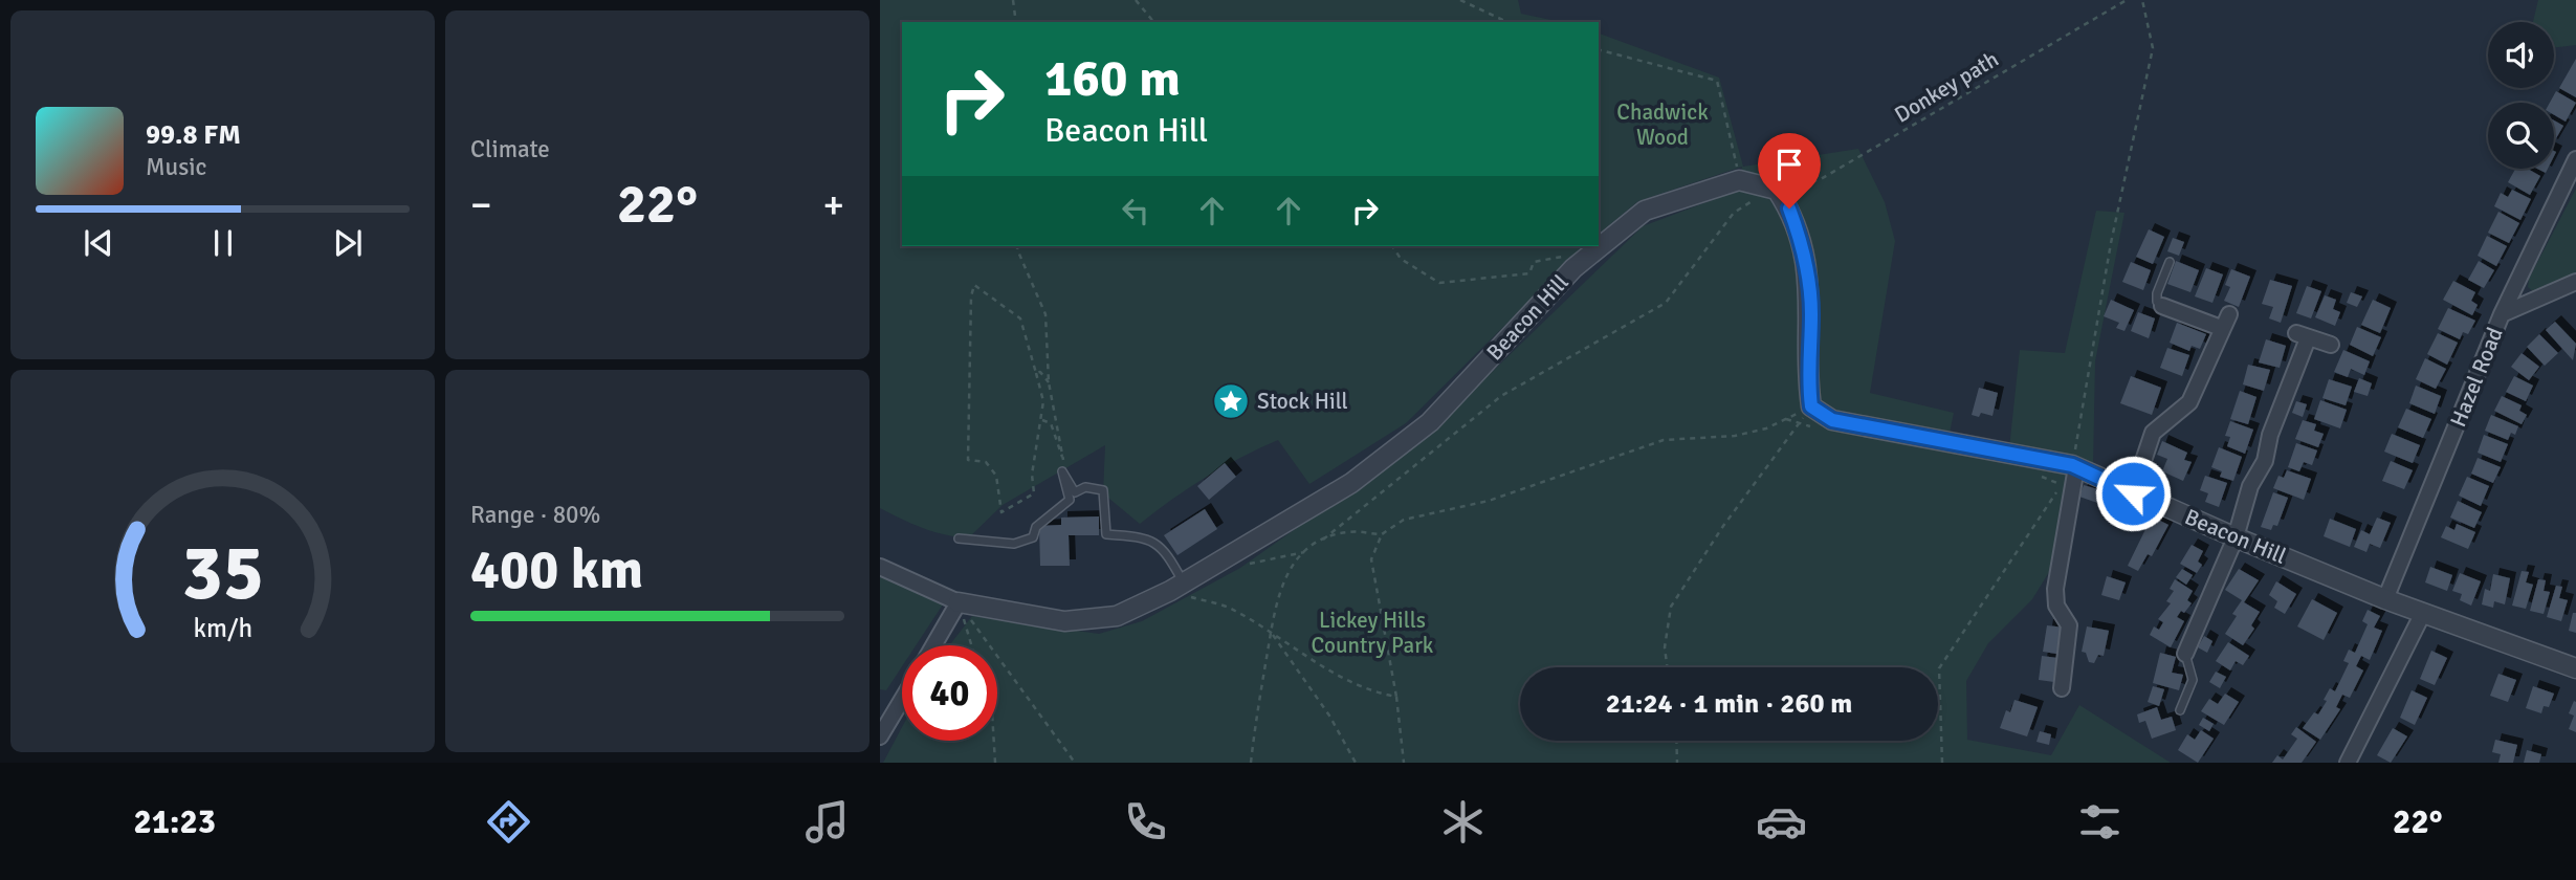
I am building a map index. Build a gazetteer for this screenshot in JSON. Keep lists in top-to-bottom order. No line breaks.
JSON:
{"streets":{"street":["Beacon Hill","Hazel Road"],"path":["Donkey path"]},"crossings":[["Donkey path","Beacon Hill"],["Beacon Hill","Hazel Road"]],"parks":["Chadwick Wood","Lickey Hills Country Park"],"places":{"place":["Stock Hill"]},"page":{"tile":["Climate",["Range · 80%","400 km"]],"turn":["160 m","Beacon Hill"],"song":["99.8 FM","Music"],"heat":["−","22°","+"],"limit":"40","trip":"21:24 · 1 min · 260 m","tabs":["21:23","22°"],"gauge":["35","km/h"]}}
